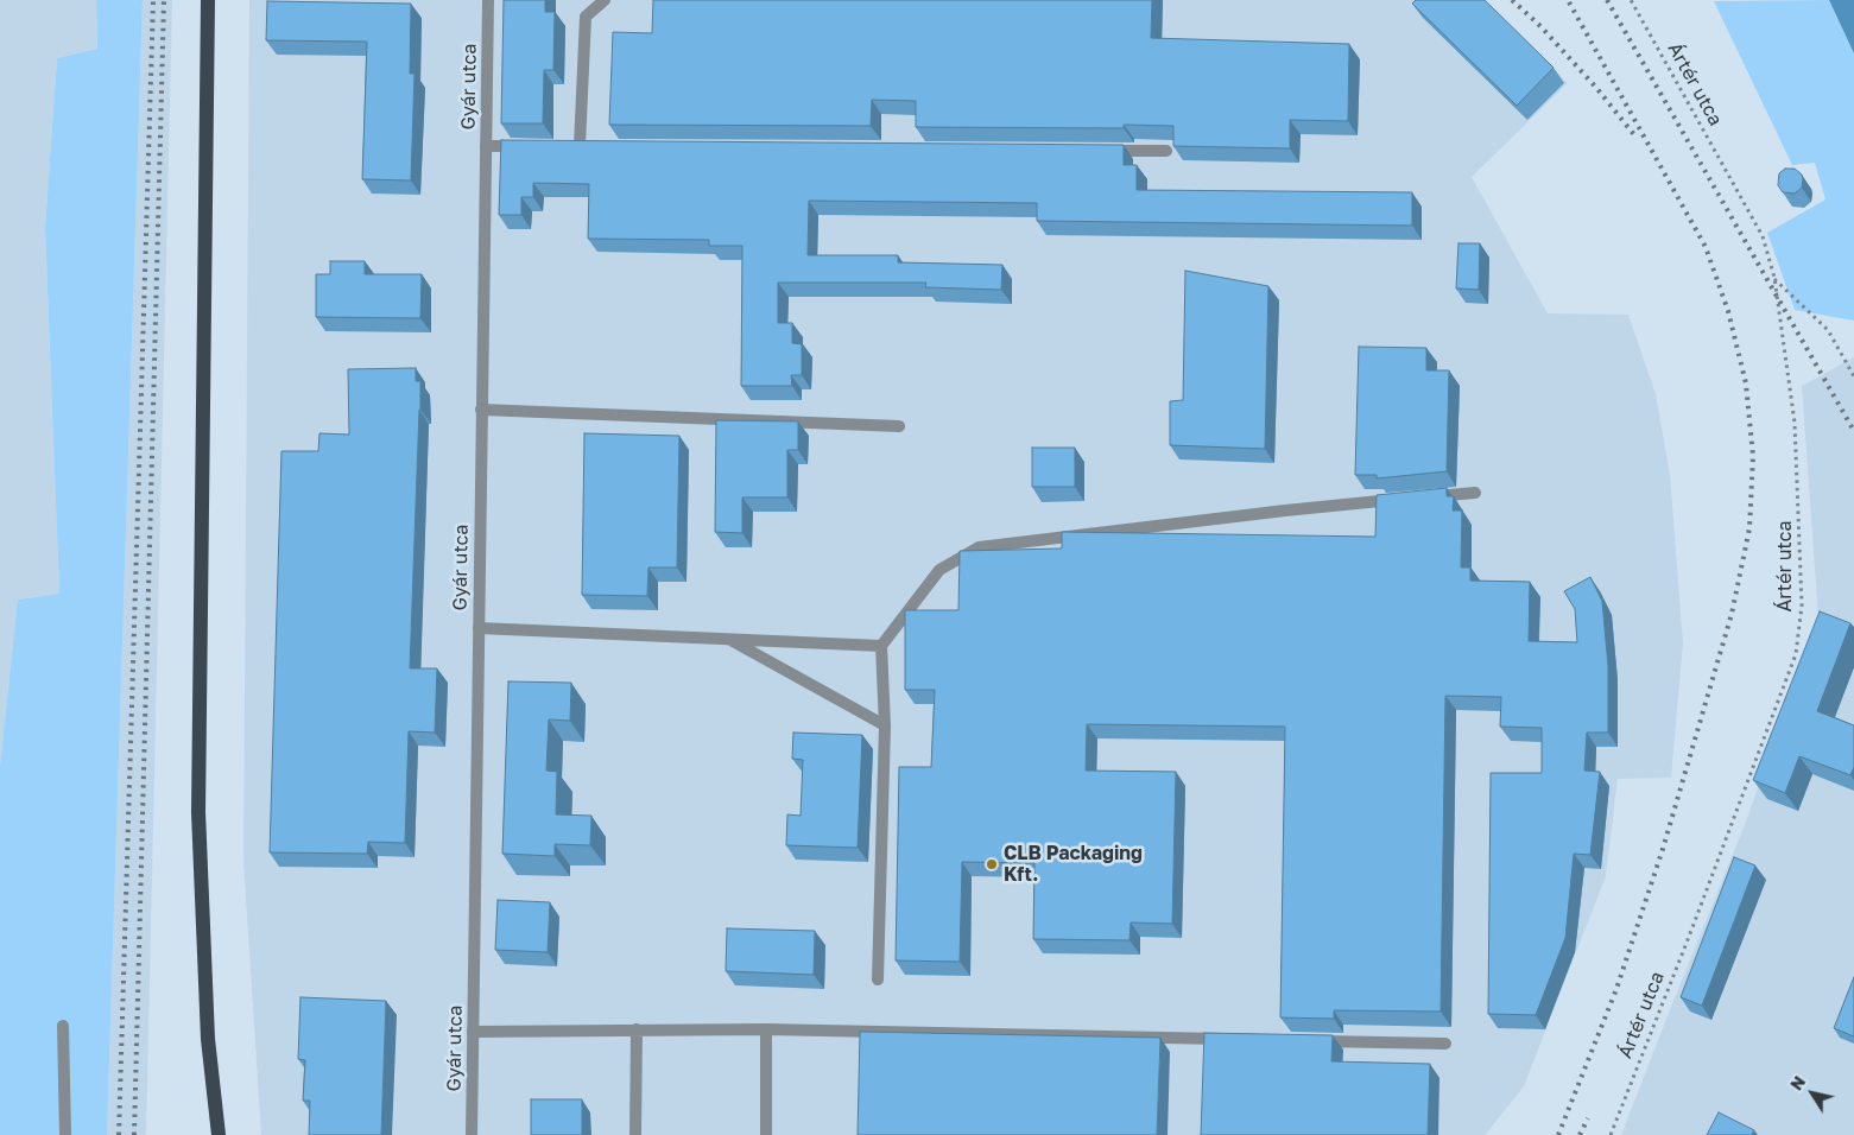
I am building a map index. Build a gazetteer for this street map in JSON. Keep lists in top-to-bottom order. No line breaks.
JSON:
{"streets":{"street":["Gyár utca"],"path":["Ártér utca"]},"places":["CLB Packaging Kft."],"north":"top left"}
